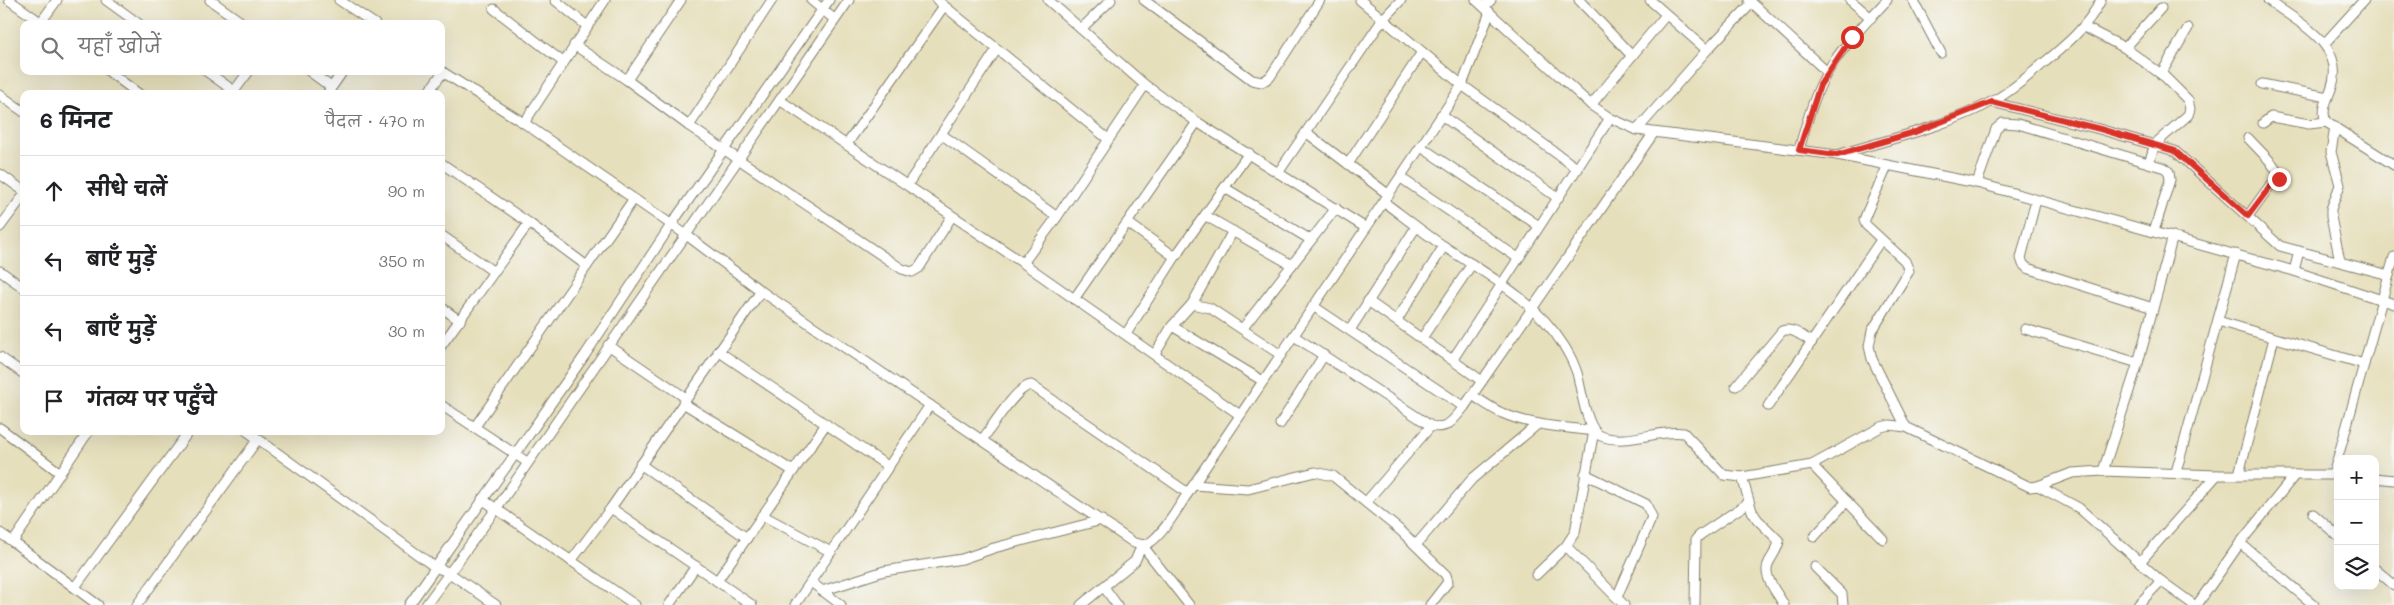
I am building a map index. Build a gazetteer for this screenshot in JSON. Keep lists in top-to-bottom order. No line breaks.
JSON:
{"page":{"search":"यहाँ खोजें","heading":["6 मिनट","पैदल · 470 m"],"list":[["सीधे चलें","90 m"],["बाएँ मुड़ें","350 m"],["बाएँ मुड़ें","30 m"],"गंतव्य पर पहुँचे"],"map_buttons":["+","−"]}}
